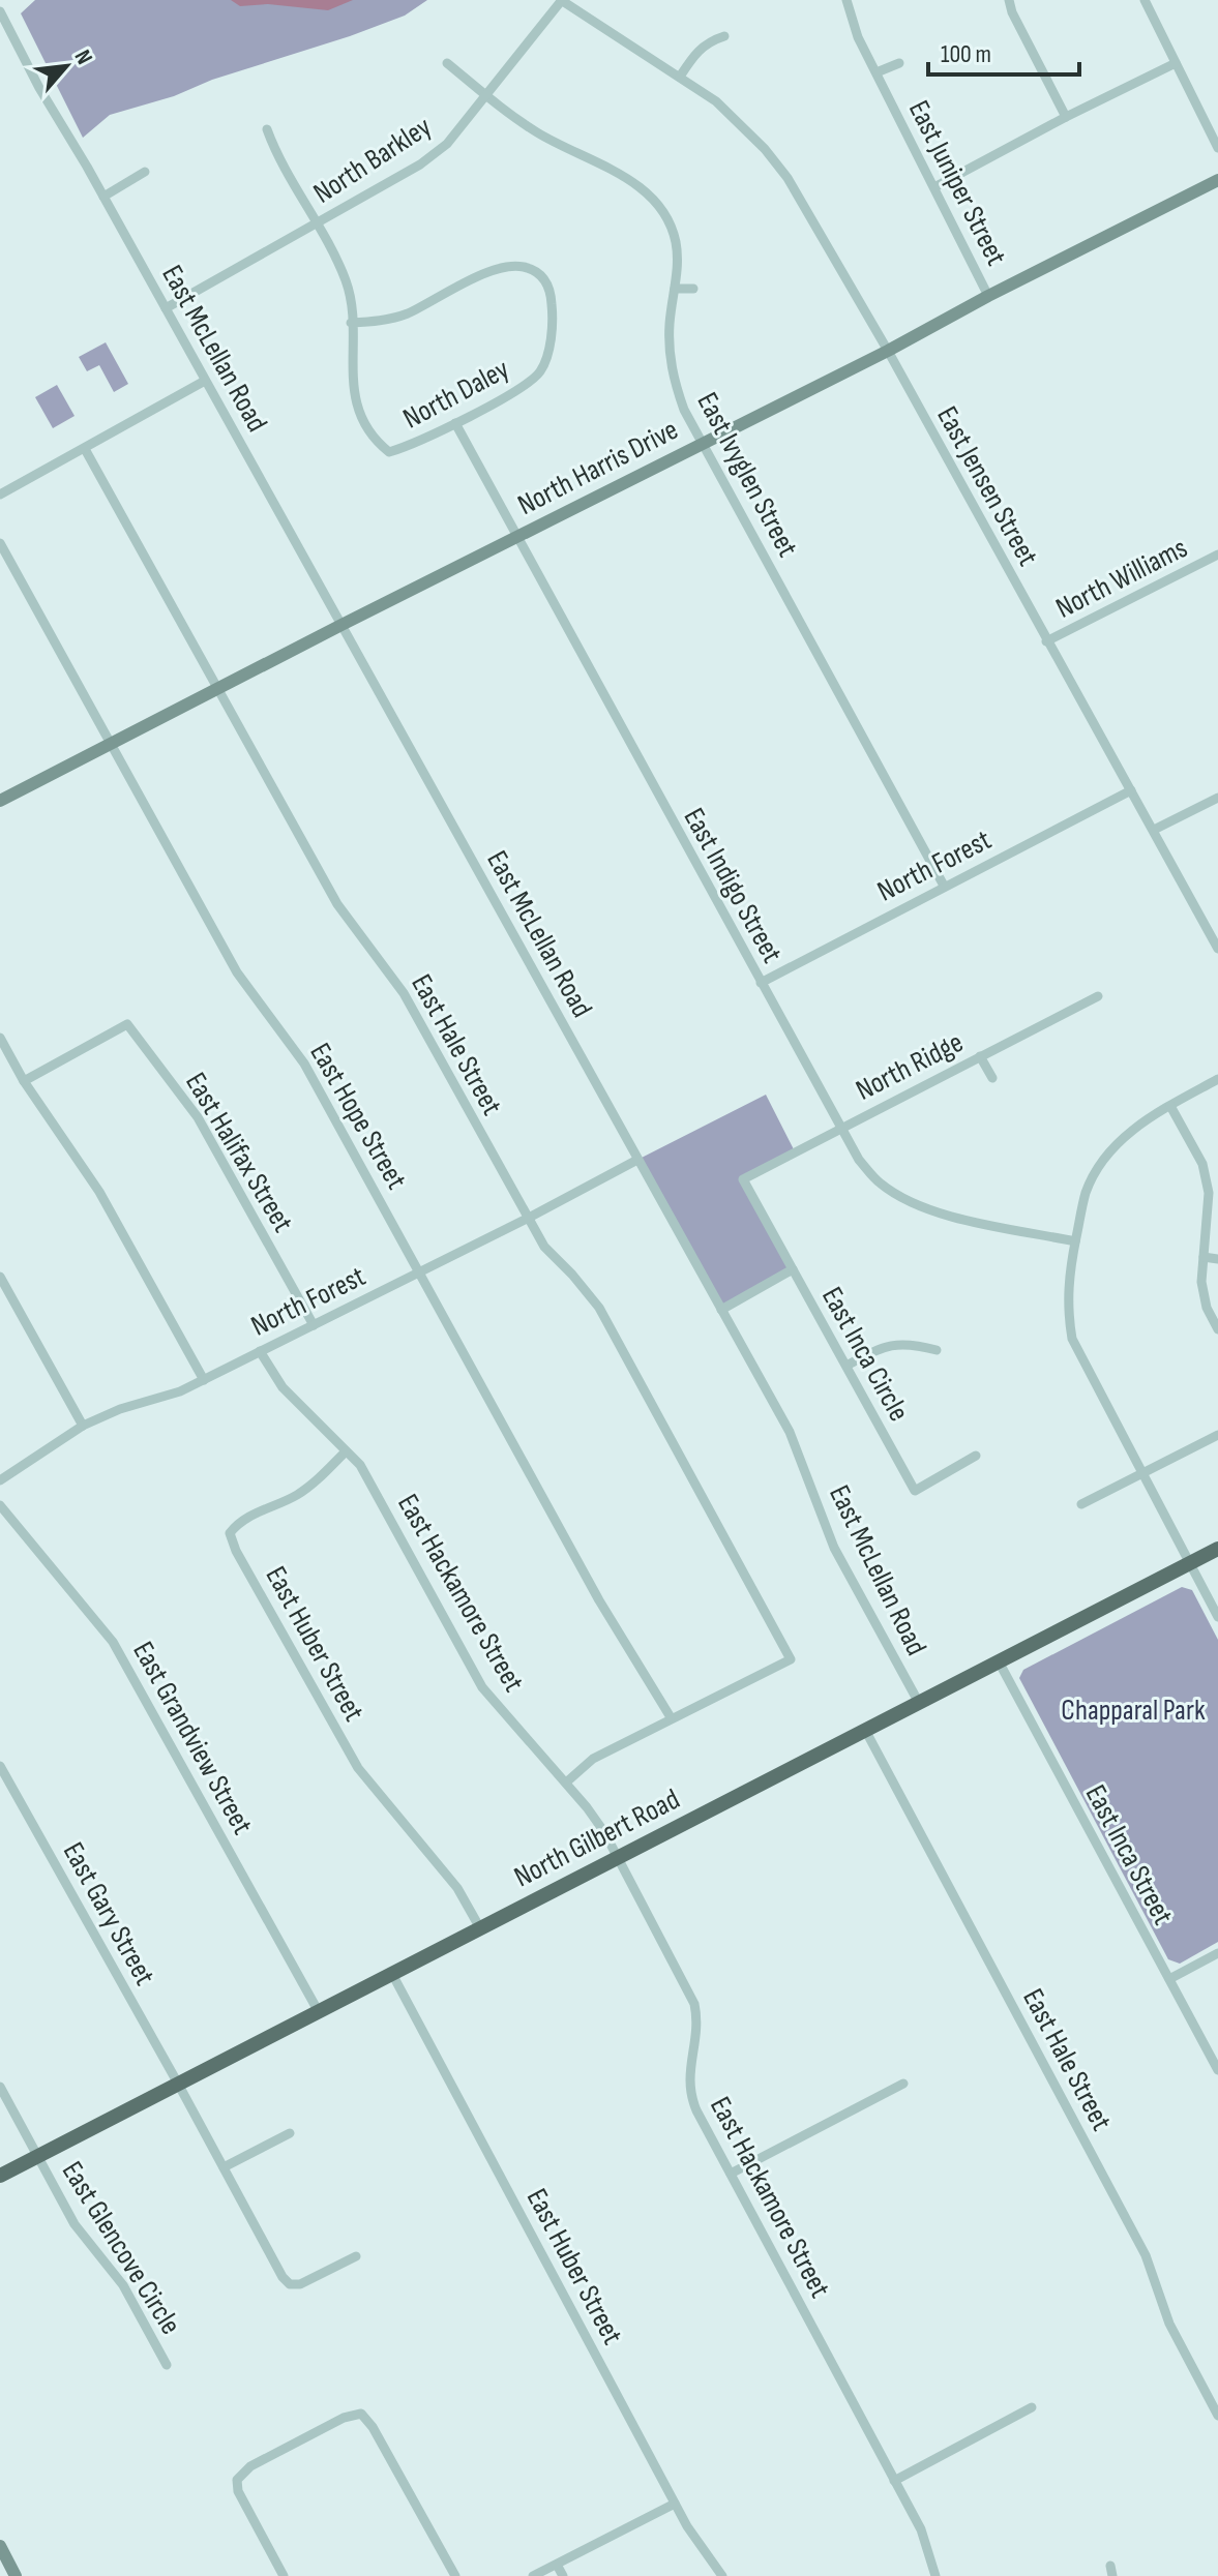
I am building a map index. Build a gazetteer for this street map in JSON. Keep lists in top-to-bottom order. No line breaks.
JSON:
{"streets":{"main road":["North Gilbert Road"],"street":["North Barkley","East Juniper Street","East McLellan Road","North Daley","North Harris Drive","East Ivyglen Street","East Jensen Street","North Williams","North Forest","East Indigo Street","East Hale Street","North Ridge","East Hope Street","East Halifax Street","East Inca Circle","East Hackamore Street","East Huber Street","East Grandview Street","East Inca Street","East Gary Street","East Glencove Circle"]},"crossings":[["North Barkley","East McLellan Road"],["North Barkley","East Ivyglen Street"],["North Barkley","East Jensen Street"],["East Juniper Street","North Harris Drive"],["East McLellan Road","North Harris Drive"],["East McLellan Road","North Forest"],["East McLellan Road","North Gilbert Road"],["North Daley","East Indigo Street"],["North Harris Drive","East Ivyglen Street"],["North Harris Drive","East Jensen Street"],["North Harris Drive","East Indigo Street"],["North Harris Drive","East Hale Street"],["North Harris Drive","East Hope Street"],["East Ivyglen Street","North Forest"],["East Jensen Street","North Williams"],["East Jensen Street","North Forest"],["North Forest","East Indigo Street"],["North Forest","East Hale Street"],["North Forest","East Hope Street"],["North Forest","East Halifax Street"],["North Forest","East Hackamore Street"],["East Indigo Street","North Ridge"],["East Hale Street","East Hope Street"],["East Hale Street","North Gilbert Road"],["North Ridge","East Inca Circle"],["East Hackamore Street","East Huber Street"],["East Hackamore Street","North Gilbert Road"],["East Huber Street","North Gilbert Road"],["East Grandview Street","North Gilbert Road"],["North Gilbert Road","East Inca Street"],["North Gilbert Road","East Gary Street"],["North Gilbert Road","East Glencove Circle"]],"parks":["Chapparal Park"],"scale_bar":"100 m","north":"top right"}
